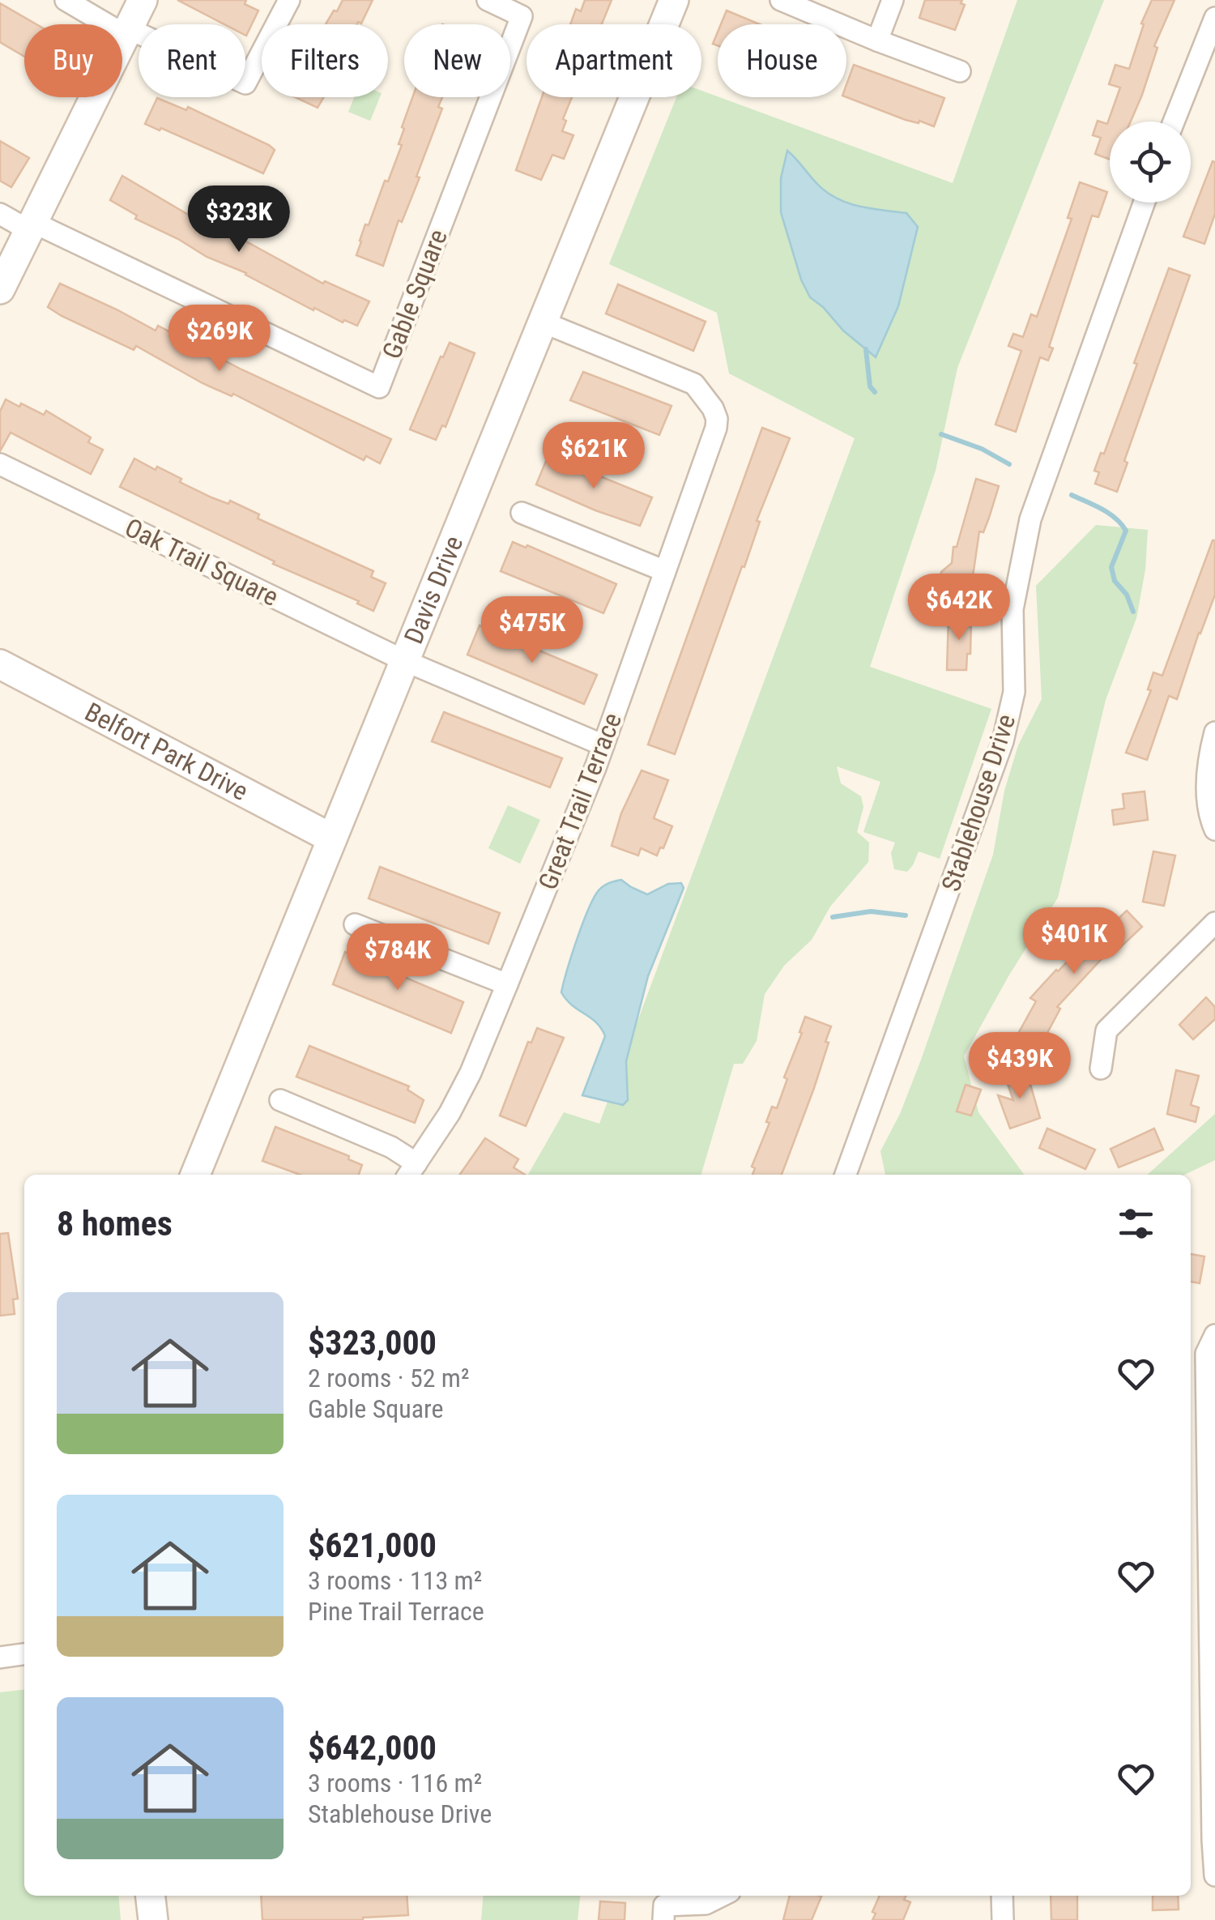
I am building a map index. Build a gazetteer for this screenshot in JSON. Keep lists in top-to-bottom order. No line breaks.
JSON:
{"streets":{"main road":["Davis Drive","Belfort Park Drive"],"street":["Gable Square","Oak Trail Square","Great Trail Terrace","Stablehouse Drive"]},"crossings":[["Oak Trail Square","Davis Drive"],["Oak Trail Square","Great Trail Terrace"],["Davis Drive","Belfort Park Drive"],["Davis Drive","Great Trail Terrace"]],"page":{"chip":["Buy","Rent","Filters","New","Apartment","House"],"price":["$323K","$269K","$621K","$642K","$475K","$401K","$784K","$439K"],"heading":"8 homes","list":[{"name":"$323,000","note":"2 rooms · 52 m² · Gable Square"},{"name":"$621,000","note":"3 rooms · 113 m² · Pine Trail Terrace"},{"name":"$642,000","note":"3 rooms · 116 m² · Stablehouse Drive"}]}}
